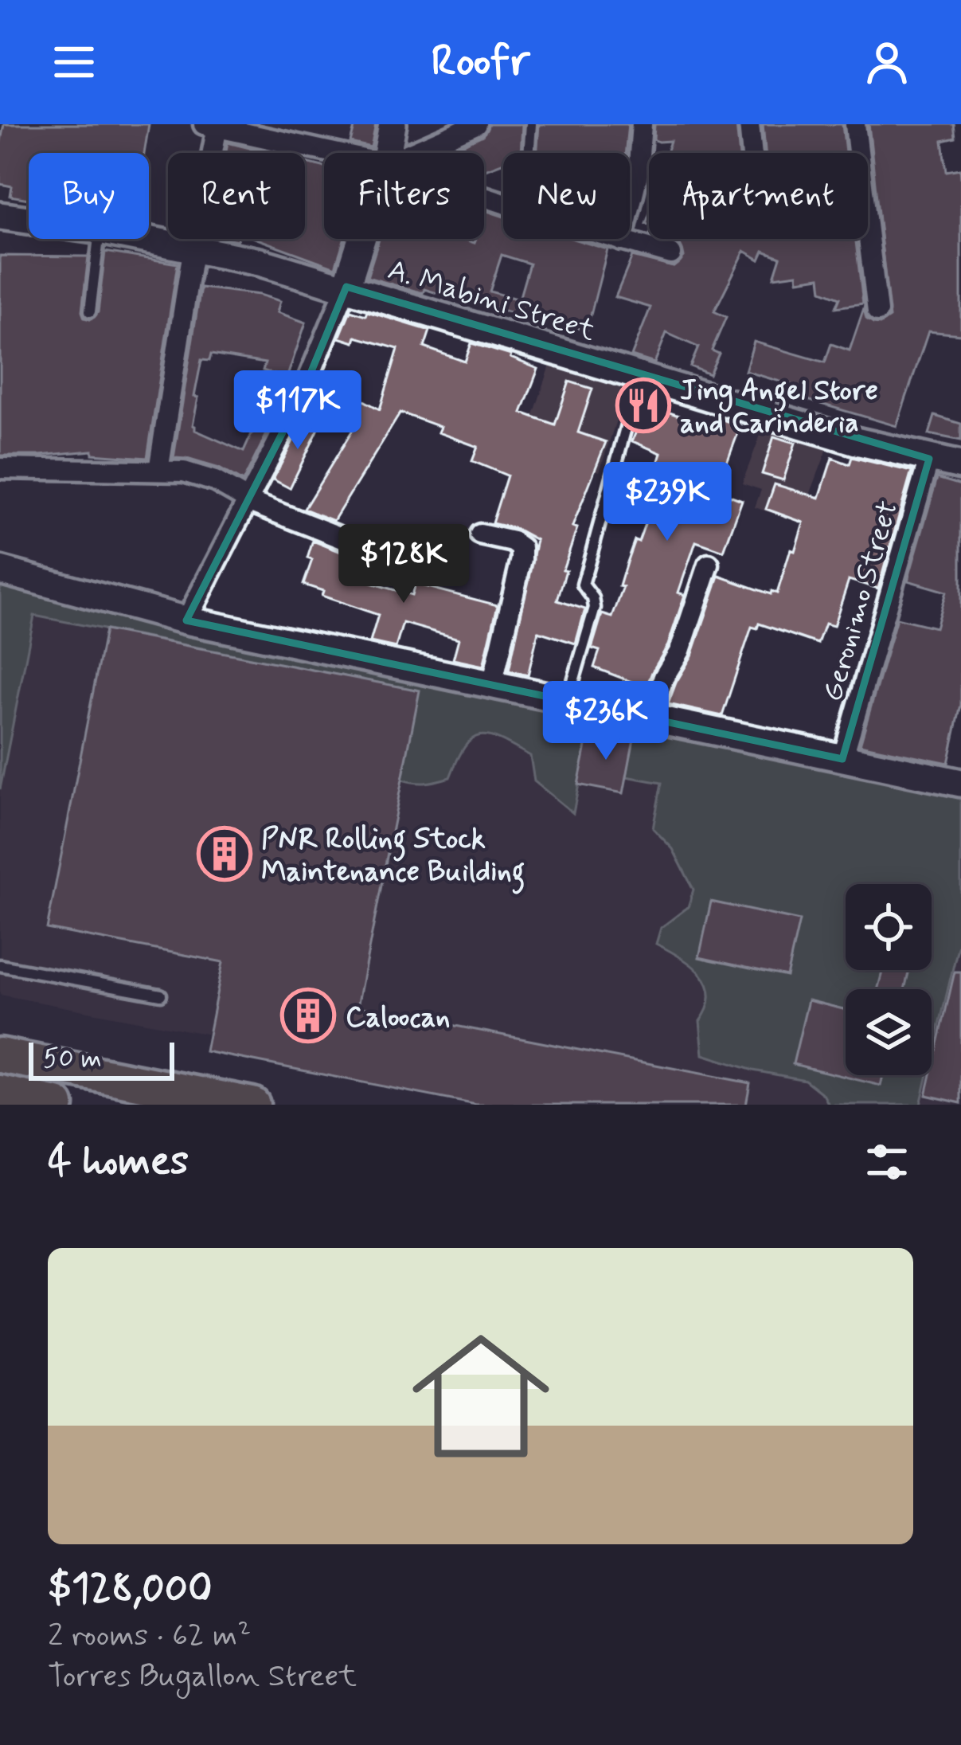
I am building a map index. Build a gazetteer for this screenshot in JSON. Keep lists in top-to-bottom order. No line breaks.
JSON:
{"streets":{"street":["A. Mabini Street","Geronimo Street"]},"crossings":[["A. Mabini Street","Geronimo Street"]],"places":{"restaurant":["Jing Angel Store and Carinderia"],"building":["PNR Rolling Stock Maintenance Building","Caloocan"]},"scale_bar":"50 m","page":{"header":"Roofr","chip":["Buy","Rent","Filters","New","Apartment"],"price":["$117K","$239K","$128K","$236K"],"scale":"50 m","heading":"4 homes","list":[{"name":"$128,000","note":"2 rooms · 62 m² · Torres Bugallon Street"}]}}
